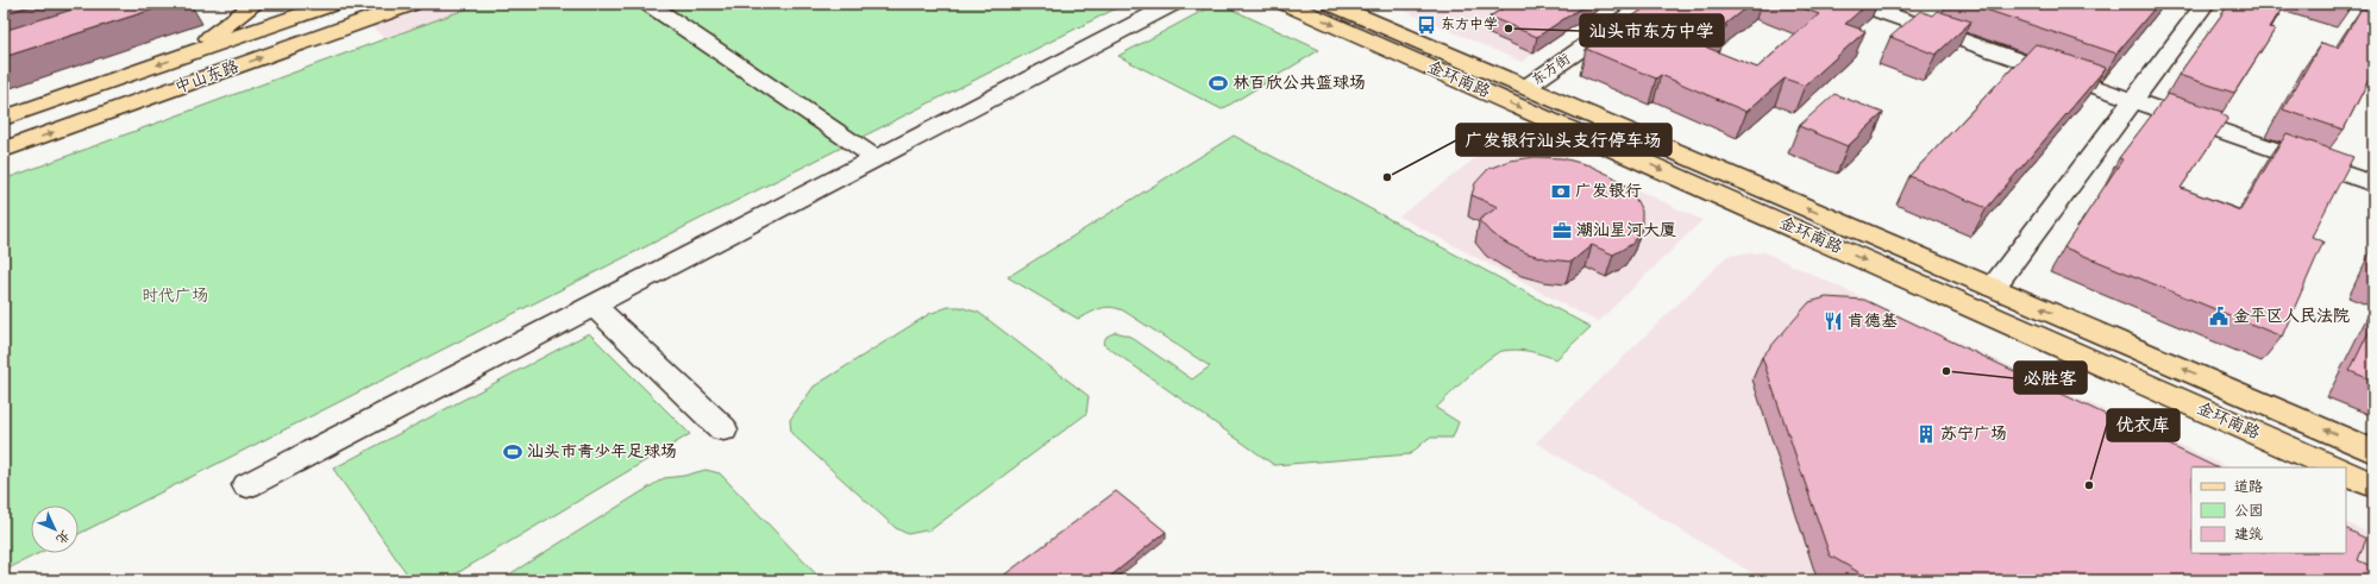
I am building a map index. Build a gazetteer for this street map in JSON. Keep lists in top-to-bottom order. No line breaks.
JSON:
{"streets":{"main road":["中山东路","金环南路"],"street":["东方街"]},"crossings":[["东方街","金环南路"]],"parks":["时代广场"],"places":{"bus stop":["东方中学"],"other":["汕头市东方中学","广发银行汕头支行停车场","必胜客","优衣库"],"sports":["林百欣公共篮球场","汕头市青少年足球场"],"bank":["广发银行"],"office":["潮汕星河大厦"],"public building":["金平区人民法院"],"restaurant":["肯德基"],"building":["苏宁广场"]},"legend":["道路","公园","建筑"],"north":"bottom right"}
